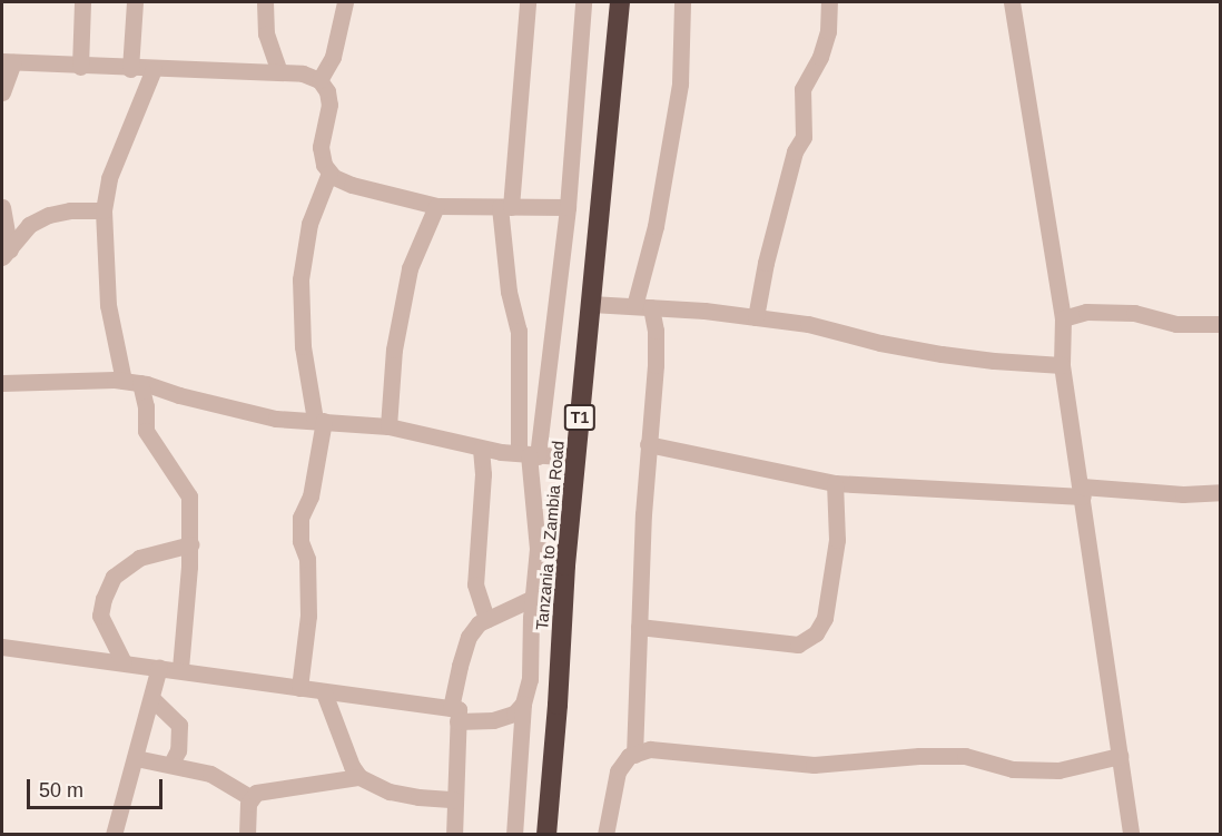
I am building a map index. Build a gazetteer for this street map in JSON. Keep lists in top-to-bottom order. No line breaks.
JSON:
{"streets":{"highway":["T1","Tanzania to Zambia Road"]},"scale_bar":"50 m"}
